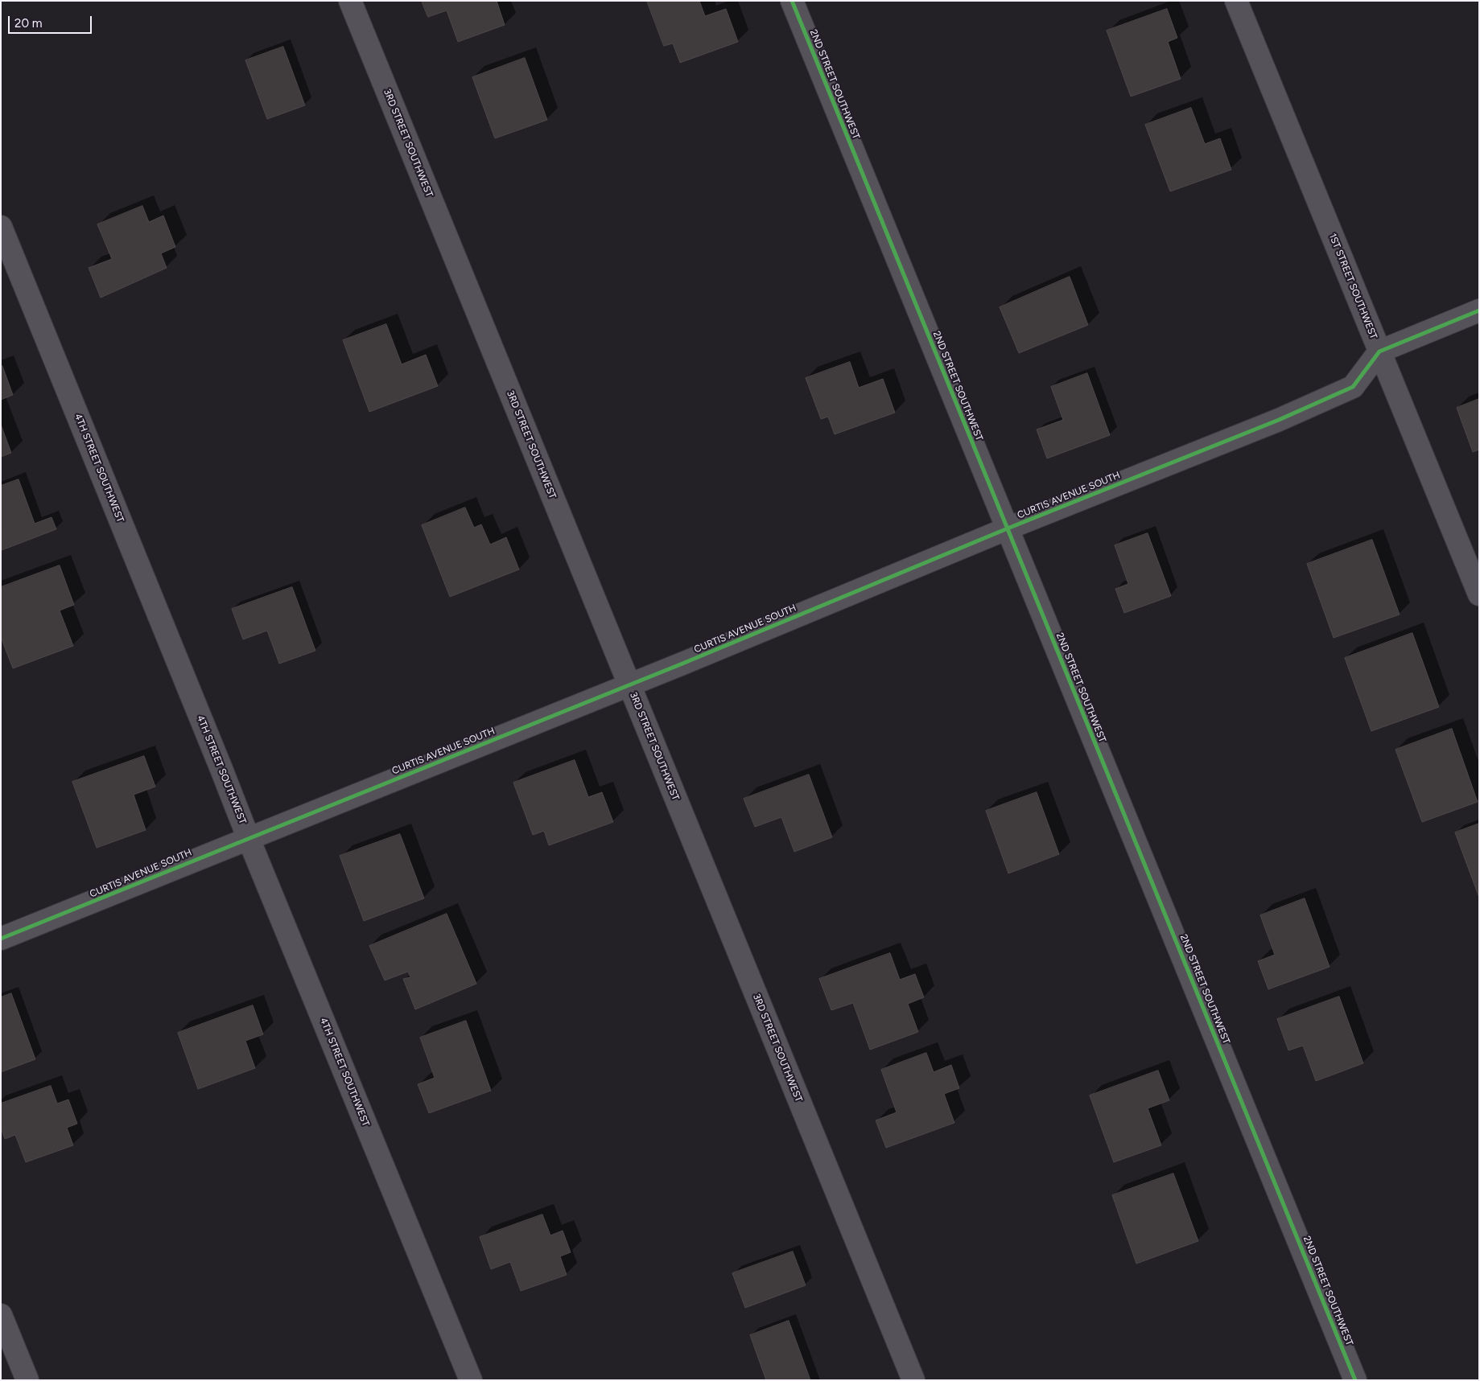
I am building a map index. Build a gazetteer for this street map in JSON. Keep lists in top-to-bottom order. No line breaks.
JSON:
{"streets":{"street":["2ND STREET SOUTHWEST","3RD STREET SOUTHWEST","1ST STREET SOUTHWEST","4TH STREET SOUTHWEST","CURTIS AVENUE SOUTH"]},"crossings":[["2ND STREET SOUTHWEST","CURTIS AVENUE SOUTH"],["3RD STREET SOUTHWEST","CURTIS AVENUE SOUTH"],["1ST STREET SOUTHWEST","CURTIS AVENUE SOUTH"],["4TH STREET SOUTHWEST","CURTIS AVENUE SOUTH"]],"scale_bar":"20 m"}
